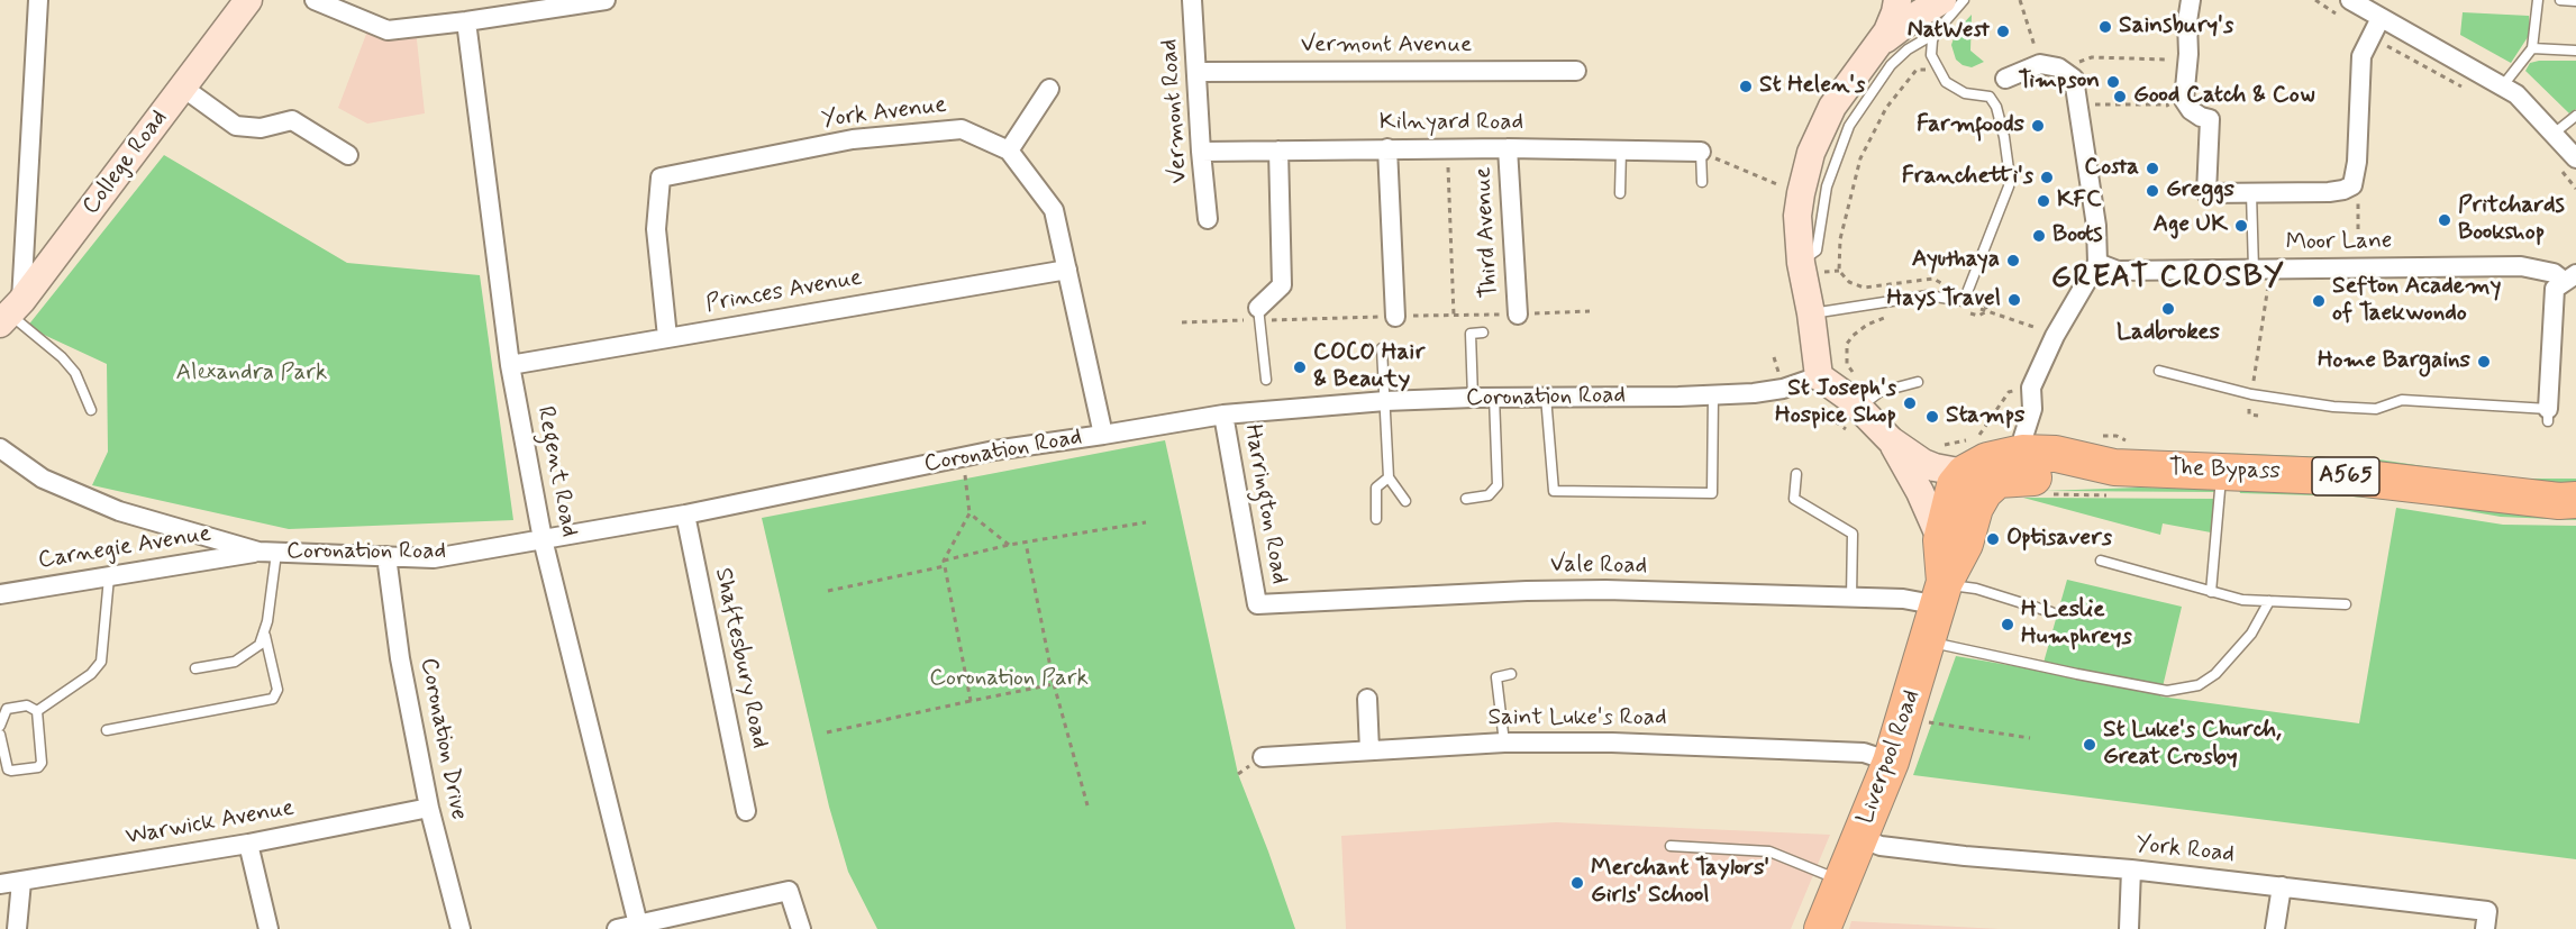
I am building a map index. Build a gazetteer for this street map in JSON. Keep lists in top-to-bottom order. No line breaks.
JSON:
{"streets":{"highway":["The Bypass","A565","Liverpool Road"],"main road":["College Road"],"street":["Vermont Avenue","Vermont Road","York Avenue","Kilnyard Road","Third Avenue","Moor Lane","Princes Avenue","Coronation Road","Regent Road","Harrington Road","Carnegie Avenue","Vale Road","Shaftesbury Road","Saint Luke's Road","Coronation Drive","Warwick Avenue","York Road"]},"crossings":[["Vermont Avenue","Vermont Road"],["Vermont Road","Kilnyard Road"],["York Avenue","Princes Avenue"],["York Avenue","Coronation Road"],["Kilnyard Road","Third Avenue"],["Princes Avenue","Regent Road"],["Coronation Road","Regent Road"],["Coronation Road","Harrington Road"],["Coronation Road","Carnegie Avenue"],["Coronation Road","Shaftesbury Road"],["Coronation Road","Coronation Drive"],["The Bypass","Liverpool Road"],["Harrington Road","Vale Road"],["Vale Road","Liverpool Road"],["Saint Luke's Road","Liverpool Road"],["Coronation Drive","Warwick Avenue"],["Liverpool Road","York Road"]],"districts":["GREAT CROSBY"],"parks":["Alexandra Park","Coronation Park"],"places":["Sainsbury's","NatWest","Timpson","St Helen's","Good Catch & Cow","Farmfoods","Costa","Franchetti's","Greggs","KFC","Pritchards Bookshop","Age UK","Boots","Ayuthaya","Hays Travel","Sefton Academy of Taekwondo","Ladbrokes","Home Bargains","COCO Hair & Beauty","St Joseph's Hospice Shop","Stamps","Optisavers","H Leslie Humphreys","St Luke's Church, Great Crosby","Merchant Taylors' Girls' School"]}
